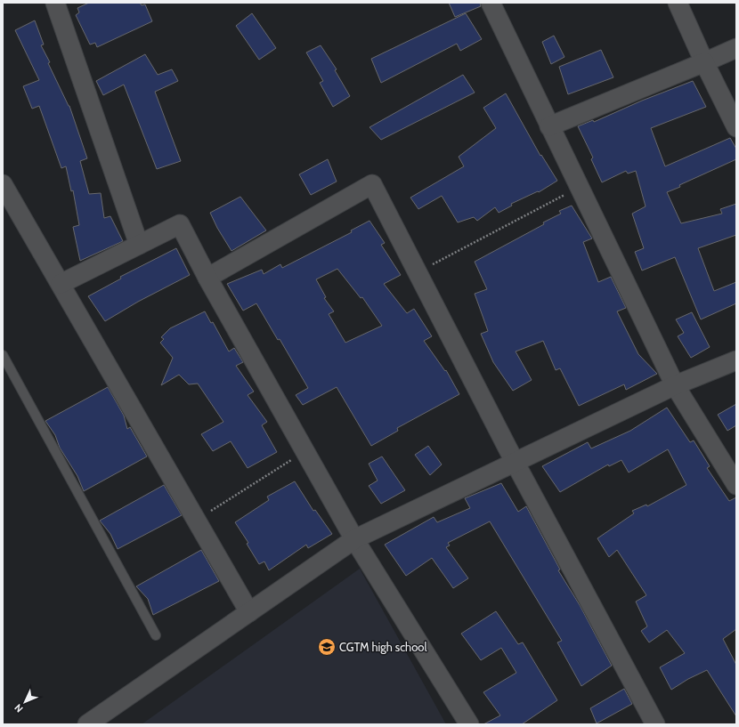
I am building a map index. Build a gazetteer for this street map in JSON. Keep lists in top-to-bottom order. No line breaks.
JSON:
{"places":{"school or university":["CGTM high school"]},"north":"bottom left"}
